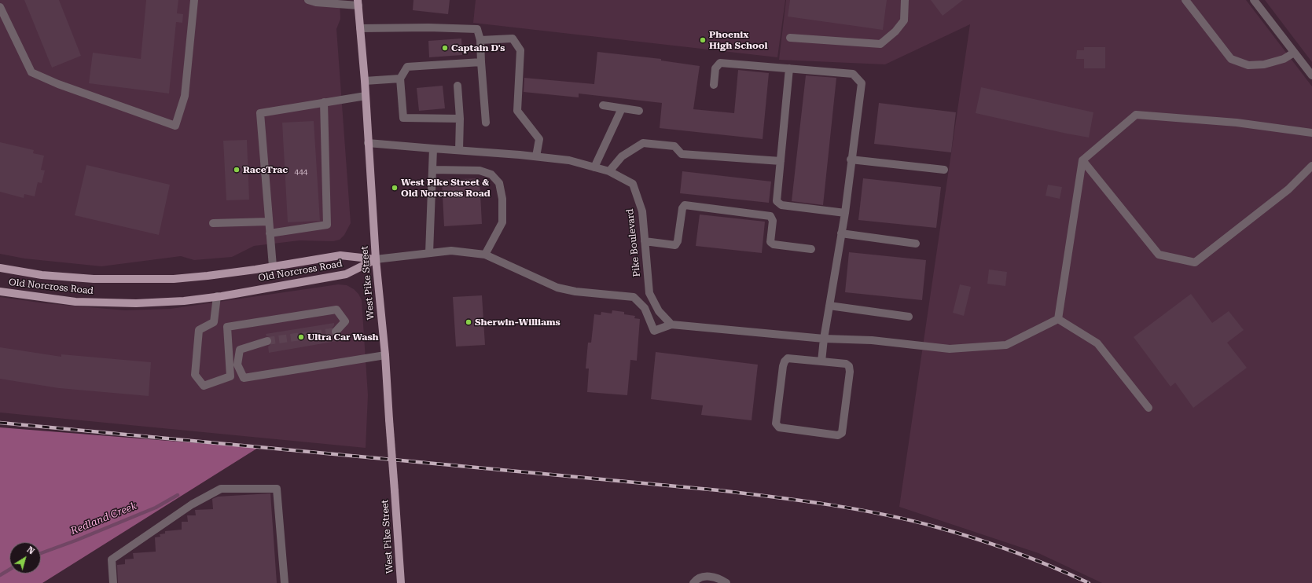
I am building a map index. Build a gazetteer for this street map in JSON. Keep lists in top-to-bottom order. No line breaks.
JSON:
{"streets":{"main road":["Old Norcross Road","West Pike Street"],"street":["Pike Boulevard"]},"crossings":[["Pike Boulevard","West Pike Street"],["Old Norcross Road","West Pike Street"]],"water":["Redland Creek"],"places":["Phoenix High School","Captain D's","RaceTrac","West Pike Street & Old Norcross Road","Sherwin-Williams","Ultra Car Wash"],"house_numbers":["444"],"north":"top right"}
